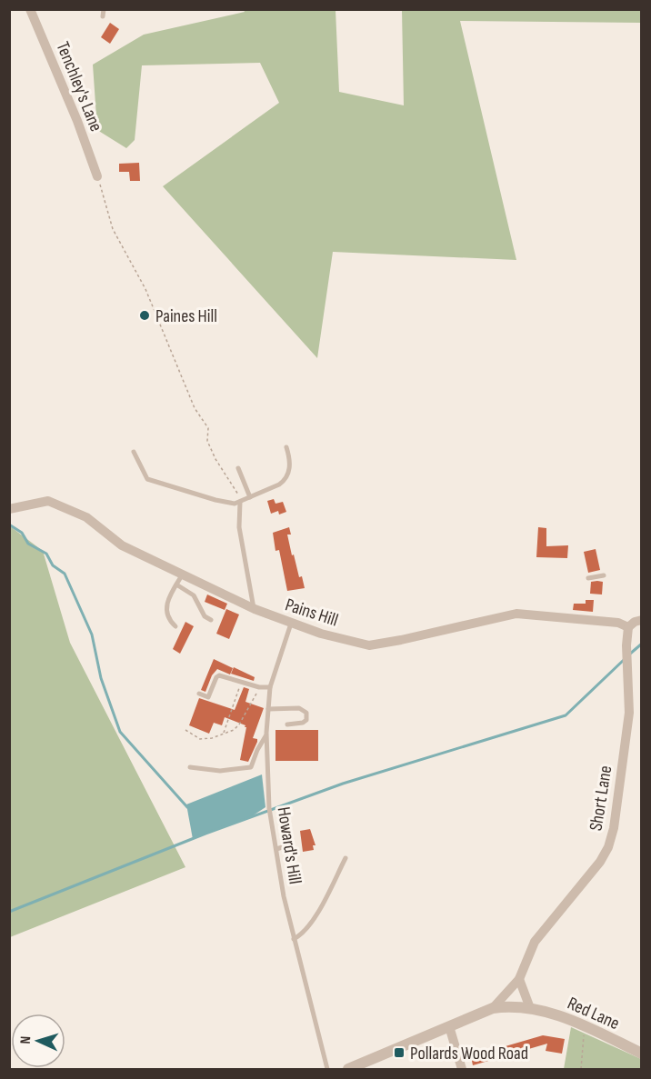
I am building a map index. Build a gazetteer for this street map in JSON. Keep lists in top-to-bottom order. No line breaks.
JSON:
{"streets":{"street":["Tenchley's Lane","Pains Hill","Short Lane","Red Lane"],"lane":["Howard's Hill"]},"crossings":[["Pains Hill","Short Lane"],["Pains Hill","Howard's Hill"]],"places":{"other":["Paines Hill"],"transit":["Pollards Wood Road"]},"north":"left"}
